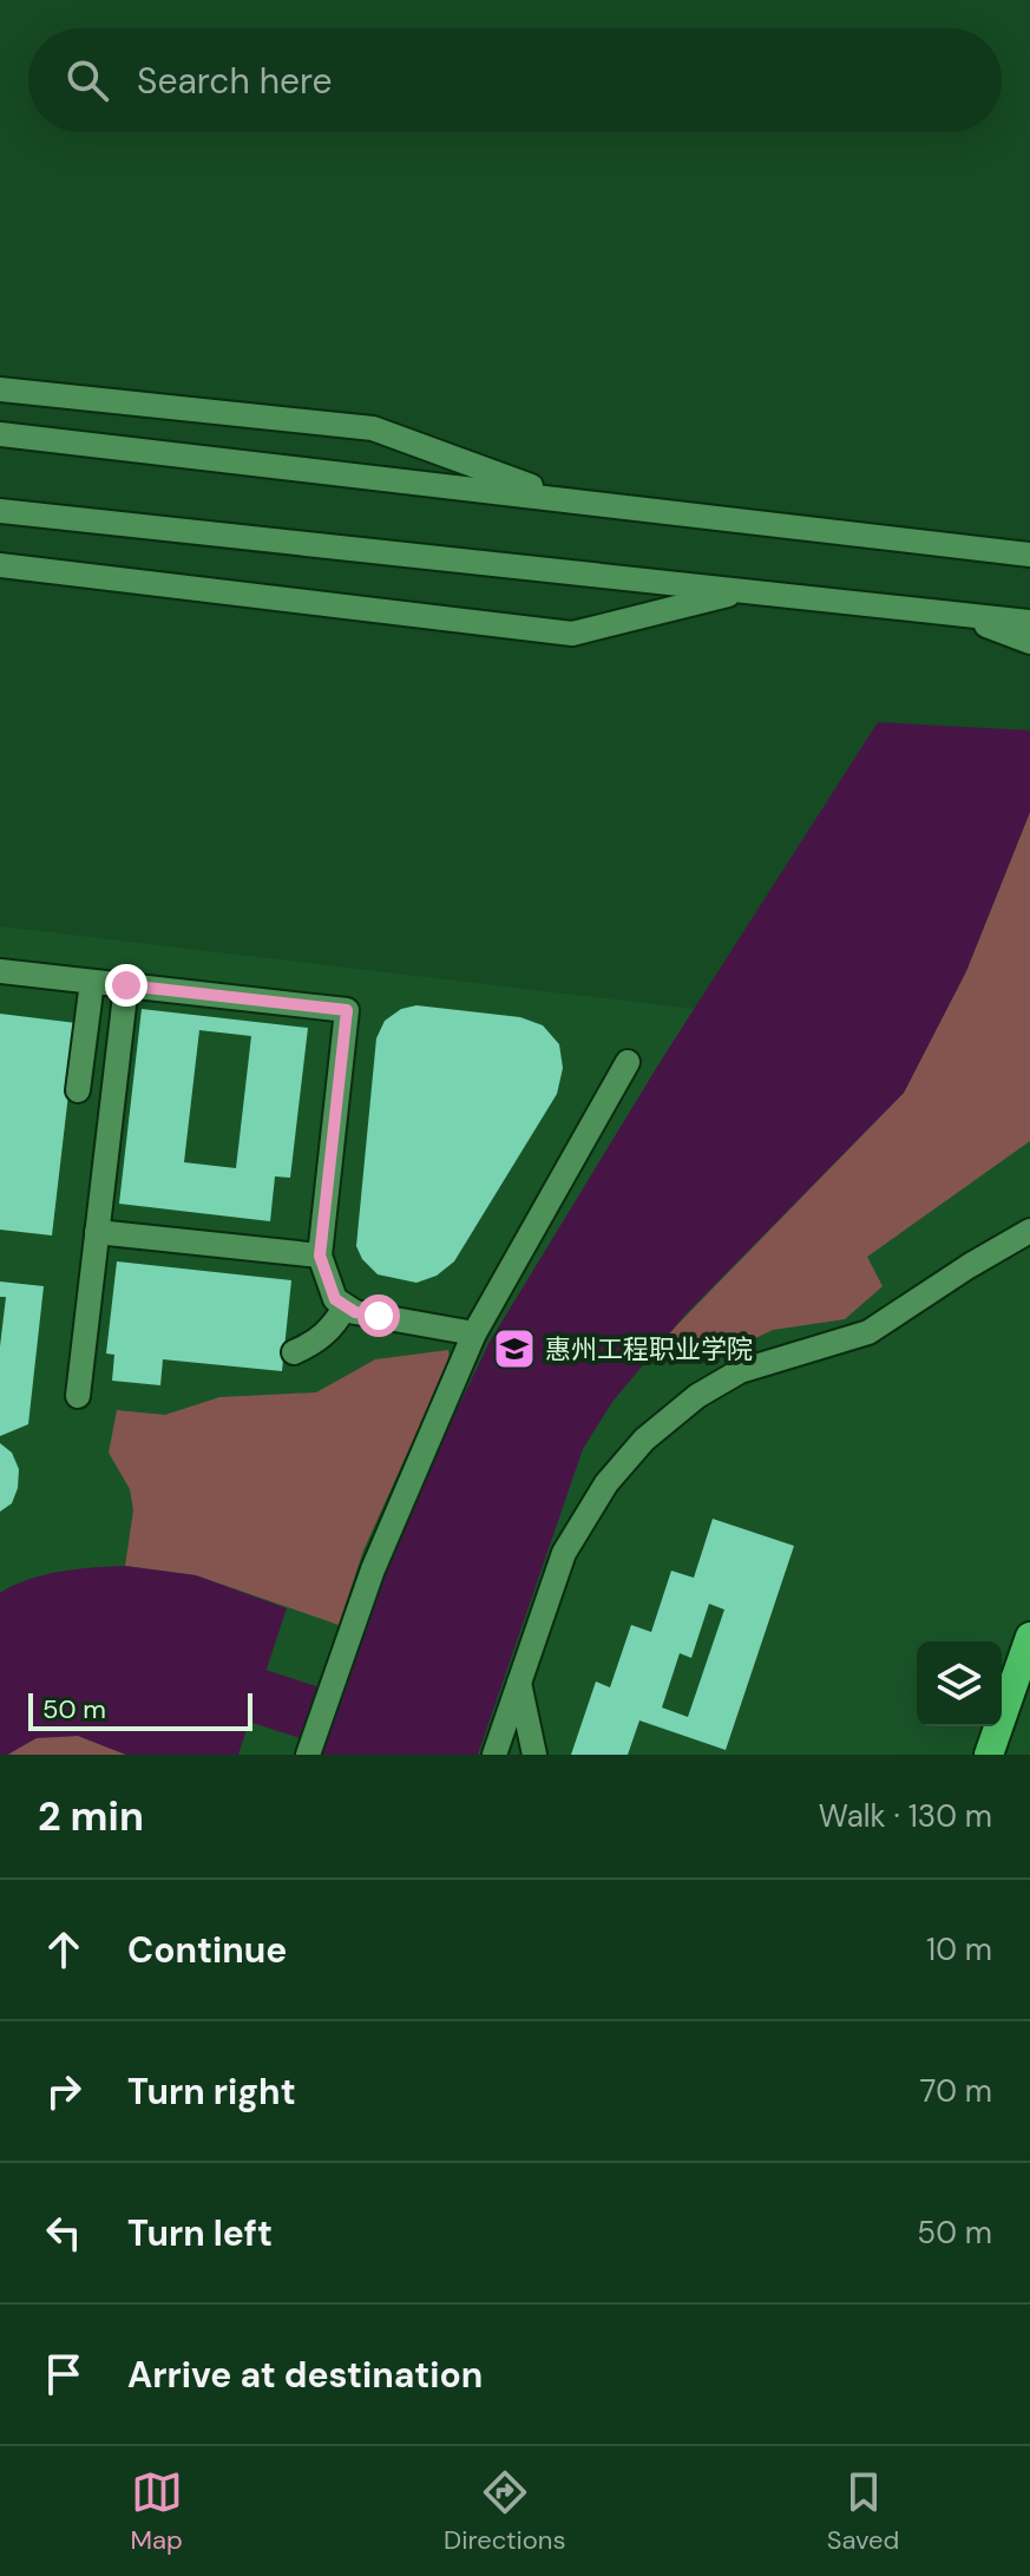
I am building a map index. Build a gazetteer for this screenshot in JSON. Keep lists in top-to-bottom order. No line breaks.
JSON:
{"places":{"school or university":["惠州工程职业学院"]},"scale_bar":"50 m","page":{"search":"Search here","scale":"50 m","heading":["2 min","Walk · 130 m"],"list":[["Continue","10 m"],["Turn right","70 m"],["Turn left","50 m"],"Arrive at destination"],"nav":["Map","Directions","Saved"]}}
